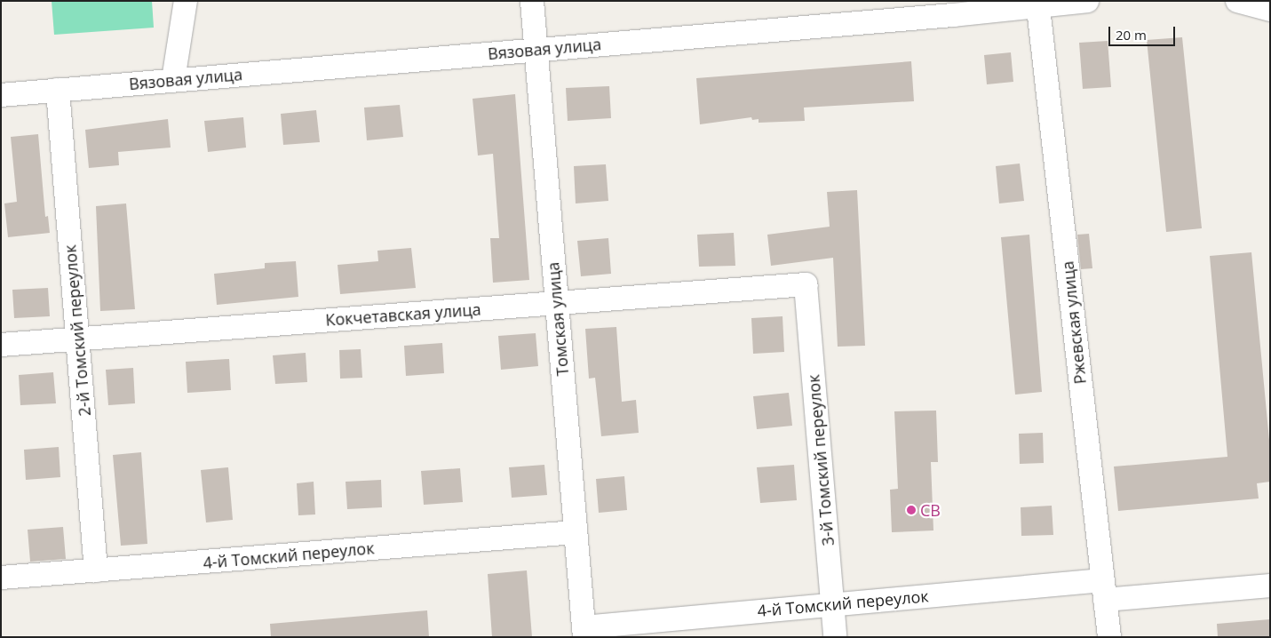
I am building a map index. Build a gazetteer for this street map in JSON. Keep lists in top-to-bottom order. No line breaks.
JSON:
{"streets":{"street":["Вязовая улица","Кокчетавская улица","Томская улица","Ржевская улица","2-й Томский переулок","3-й Томский переулок","4-й Томский переулок"]},"crossings":[["Вязовая улица","Томская улица"],["Вязовая улица","Ржевская улица"],["Вязовая улица","2-й Томский переулок"],["Кокчетавская улица","Томская улица"],["Кокчетавская улица","2-й Томский переулок"],["Кокчетавская улица","3-й Томский переулок"],["Томская улица","4-й Томский переулок"],["Ржевская улица","4-й Томский переулок"],["2-й Томский переулок","4-й Томский переулок"],["3-й Томский переулок","4-й Томский переулок"]],"places":["СВ"],"scale_bar":"20 m"}
